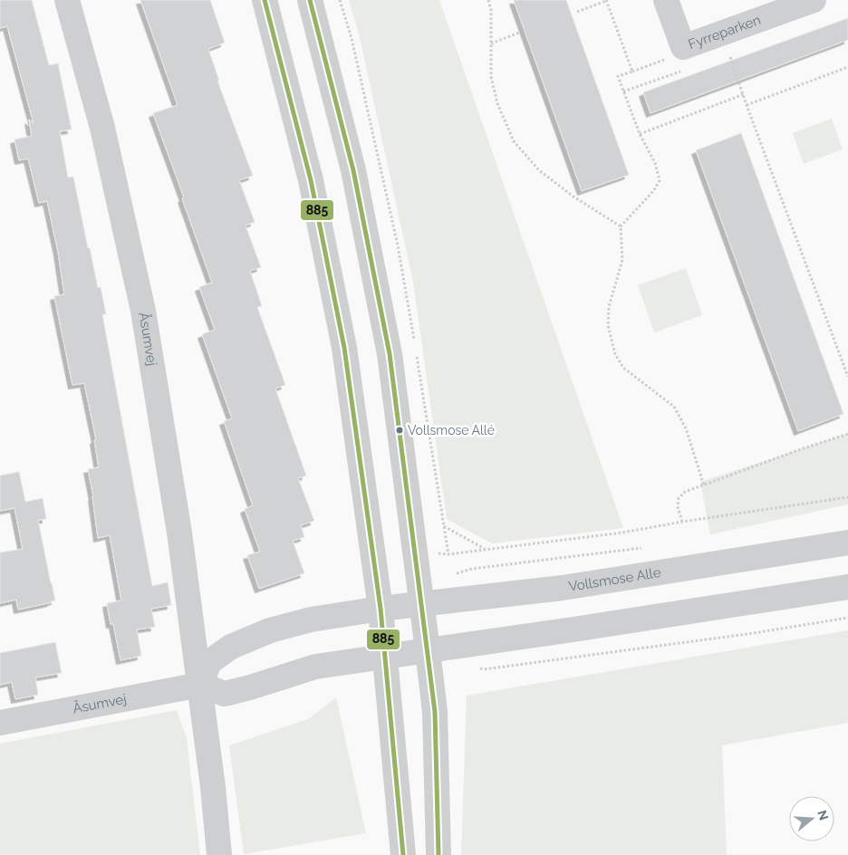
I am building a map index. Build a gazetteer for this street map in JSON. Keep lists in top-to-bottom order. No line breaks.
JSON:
{"streets":{"street":["Fyrreparken","Åsumvej","Vollsmose Alle"]},"places":["Vollsmose Allé"],"lines":["transit line 885"],"north":"right"}
